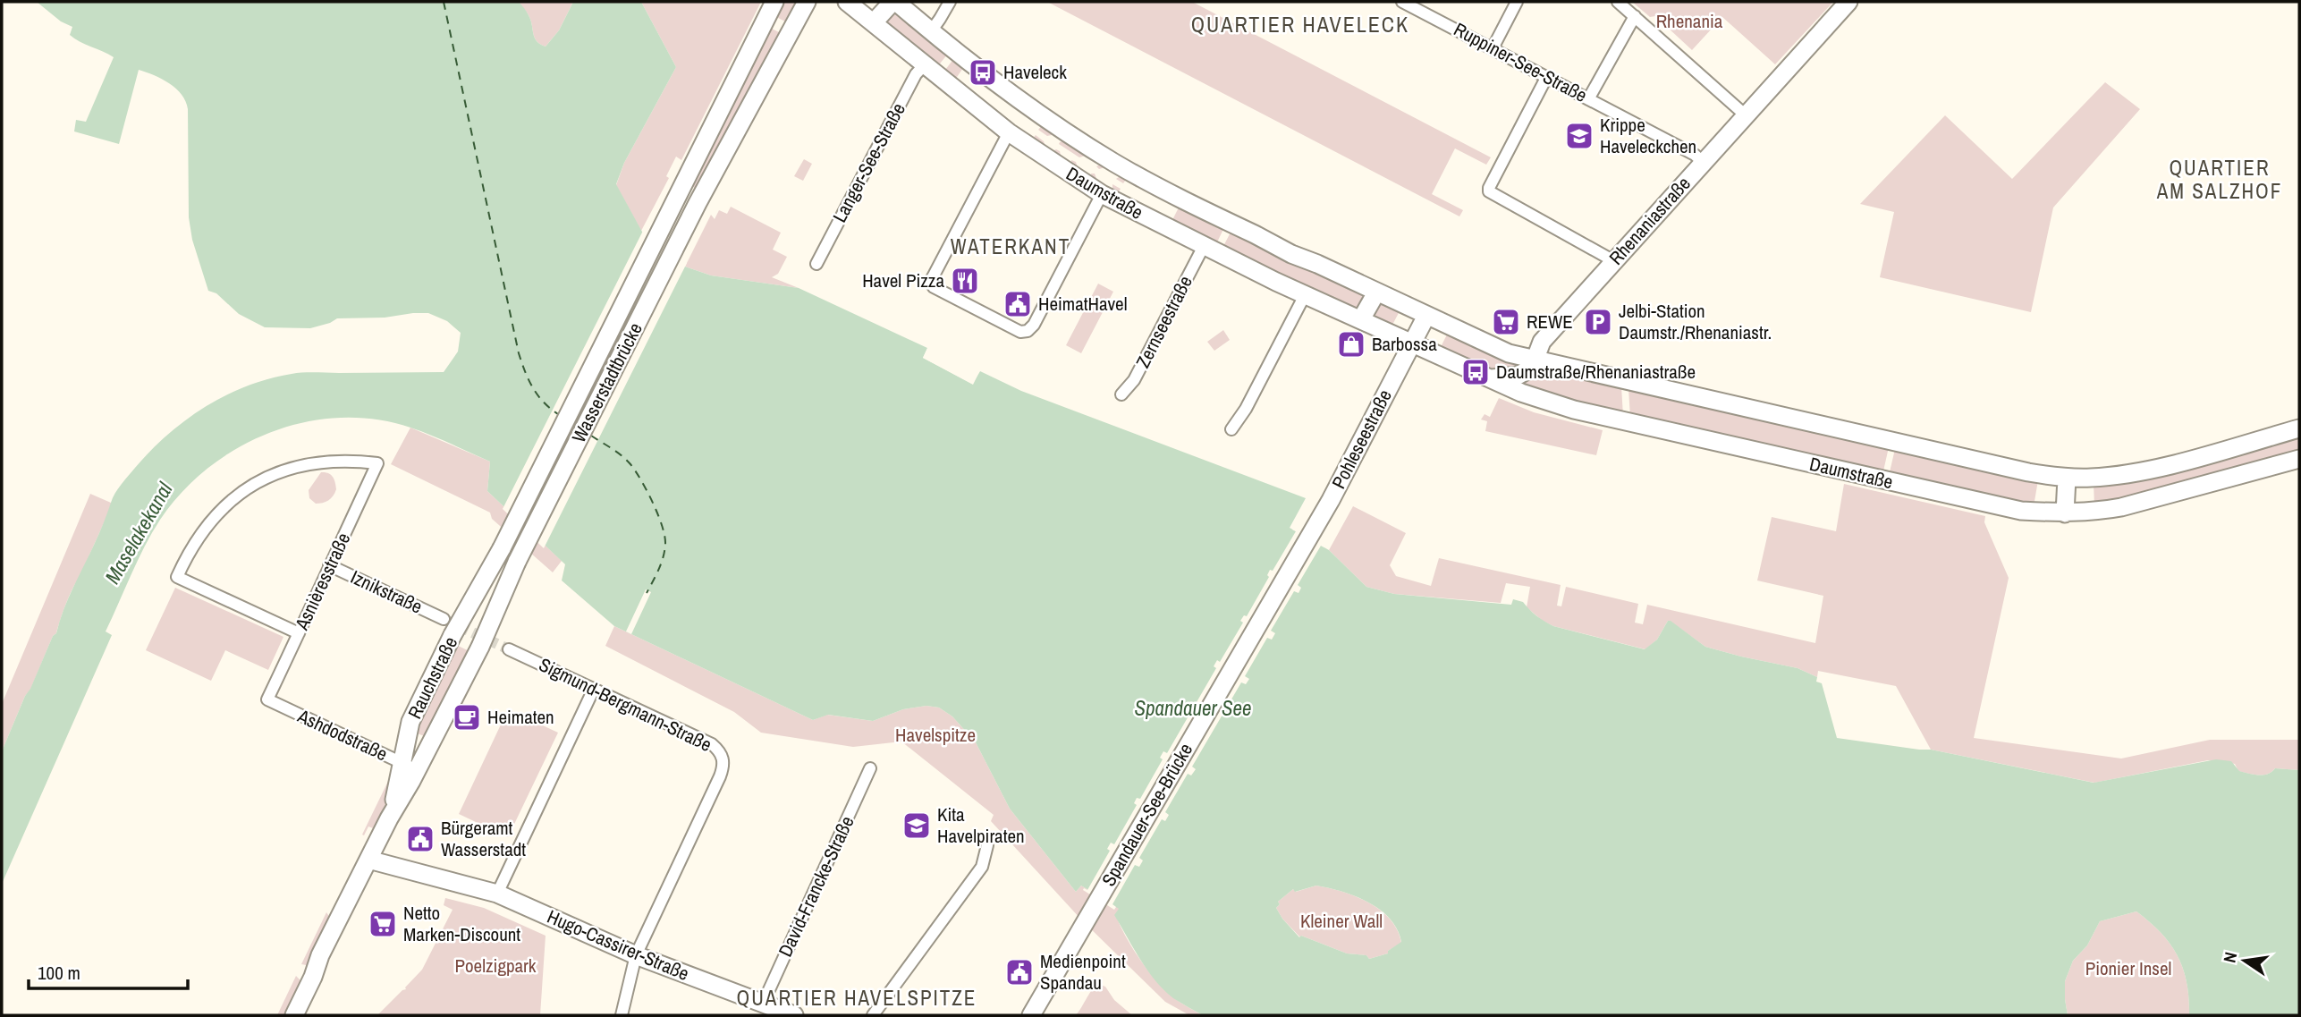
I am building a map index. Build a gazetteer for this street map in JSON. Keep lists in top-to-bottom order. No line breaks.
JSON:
{"streets":{"main road":["Daumstraße","Rhenaniastraße","Wasserstadtbrücke","Pohleseestraße","Rauchstraße","Spandauer-See-Brücke","Hugo-Cassirer-Straße"],"street":["Ruppiner-See-Straße","Langer-See-Straße","Zernseestraße","Asnièresstraße","Iznikstraße","Sigmund-Bergmann-Straße","Ashdodstraße","David-Francke-Straße"]},"crossings":[["Ruppiner-See-Straße","Rhenaniastraße"],["Langer-See-Straße","Daumstraße"],["Daumstraße","Rhenaniastraße"],["Daumstraße","Zernseestraße"],["Daumstraße","Pohleseestraße"],["Wasserstadtbrücke","Rauchstraße"],["Pohleseestraße","Spandauer-See-Brücke"],["Asnièresstraße","Iznikstraße"],["Asnièresstraße","Ashdodstraße"],["Rauchstraße","Ashdodstraße"],["Rauchstraße","Hugo-Cassirer-Straße"],["Sigmund-Bergmann-Straße","Hugo-Cassirer-Straße"],["David-Francke-Straße","Hugo-Cassirer-Straße"]],"districts":["QUARTIER HAVELECK","QUARTIER AM SALZHOF","WATERKANT","QUARTIER HAVELSPITZE"],"water":["Maselakekanal","Spandauer See"],"parks":["Rhenania","Havelspitze","Kleiner Wall","Poelzigpark","Pionier Insel"],"places":{"bus stop":["Haveleck","Daumstraße/Rhenaniastraße"],"school or university":["Krippe Haveleckchen","Kita Havelpiraten"],"restaurant":["Havel Pizza"],"public building":["HeimatHavel","Bürgeramt Wasserstadt","Medienpoint Spandau"],"supermarket":["REWE","Netto Marken-Discount"],"parking":["Jelbi-Station Daumstr./Rhenaniastr."],"shop":["Barbossa"],"cafe":["Heimaten"]},"scale_bar":"100 m","north":"left"}
